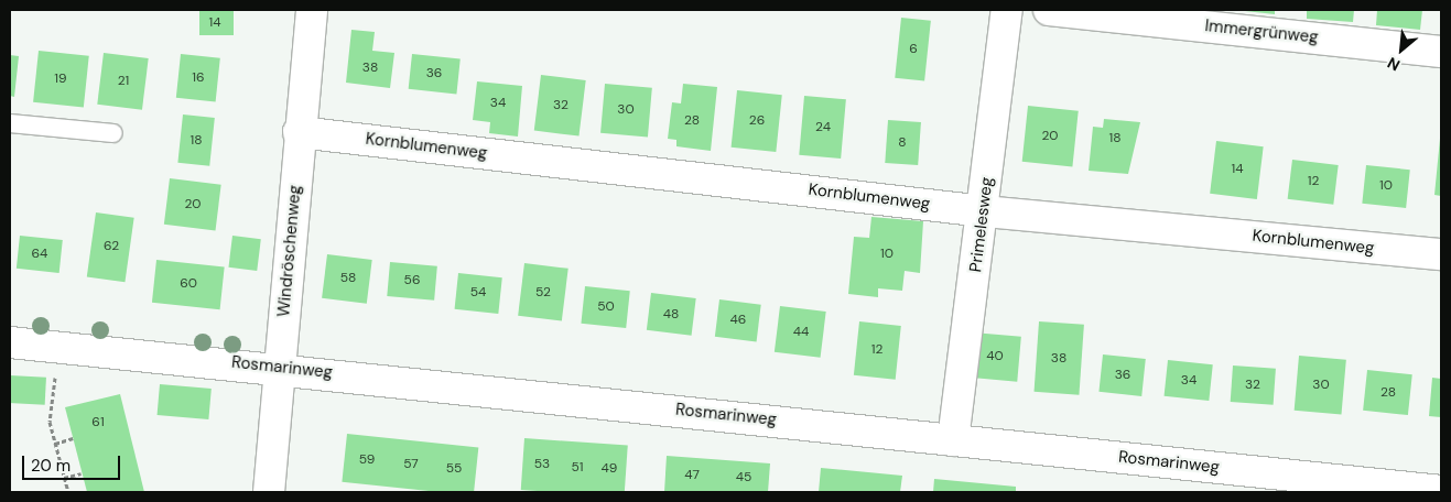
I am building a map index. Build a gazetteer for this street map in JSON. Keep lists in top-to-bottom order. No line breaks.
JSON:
{"streets":{"street":["Immergrünweg","Kornblumenweg","Primelesweg","Windröschenweg","Rosmarinweg"]},"crossings":[["Kornblumenweg","Primelesweg"],["Kornblumenweg","Windröschenweg"],["Primelesweg","Rosmarinweg"],["Windröschenweg","Rosmarinweg"]],"house_numbers":["14","6","38","36","16","19","21","34","32","30","28","26","24","20","18","18","8","14","12","10","20","62","64","10","58","56","60","54","52","50","48","46","44","12","40","38","36","34","32","30","28","61","59","57","53","51","55","49","47","45"],"scale_bar":"20 m","north":"bottom left"}
